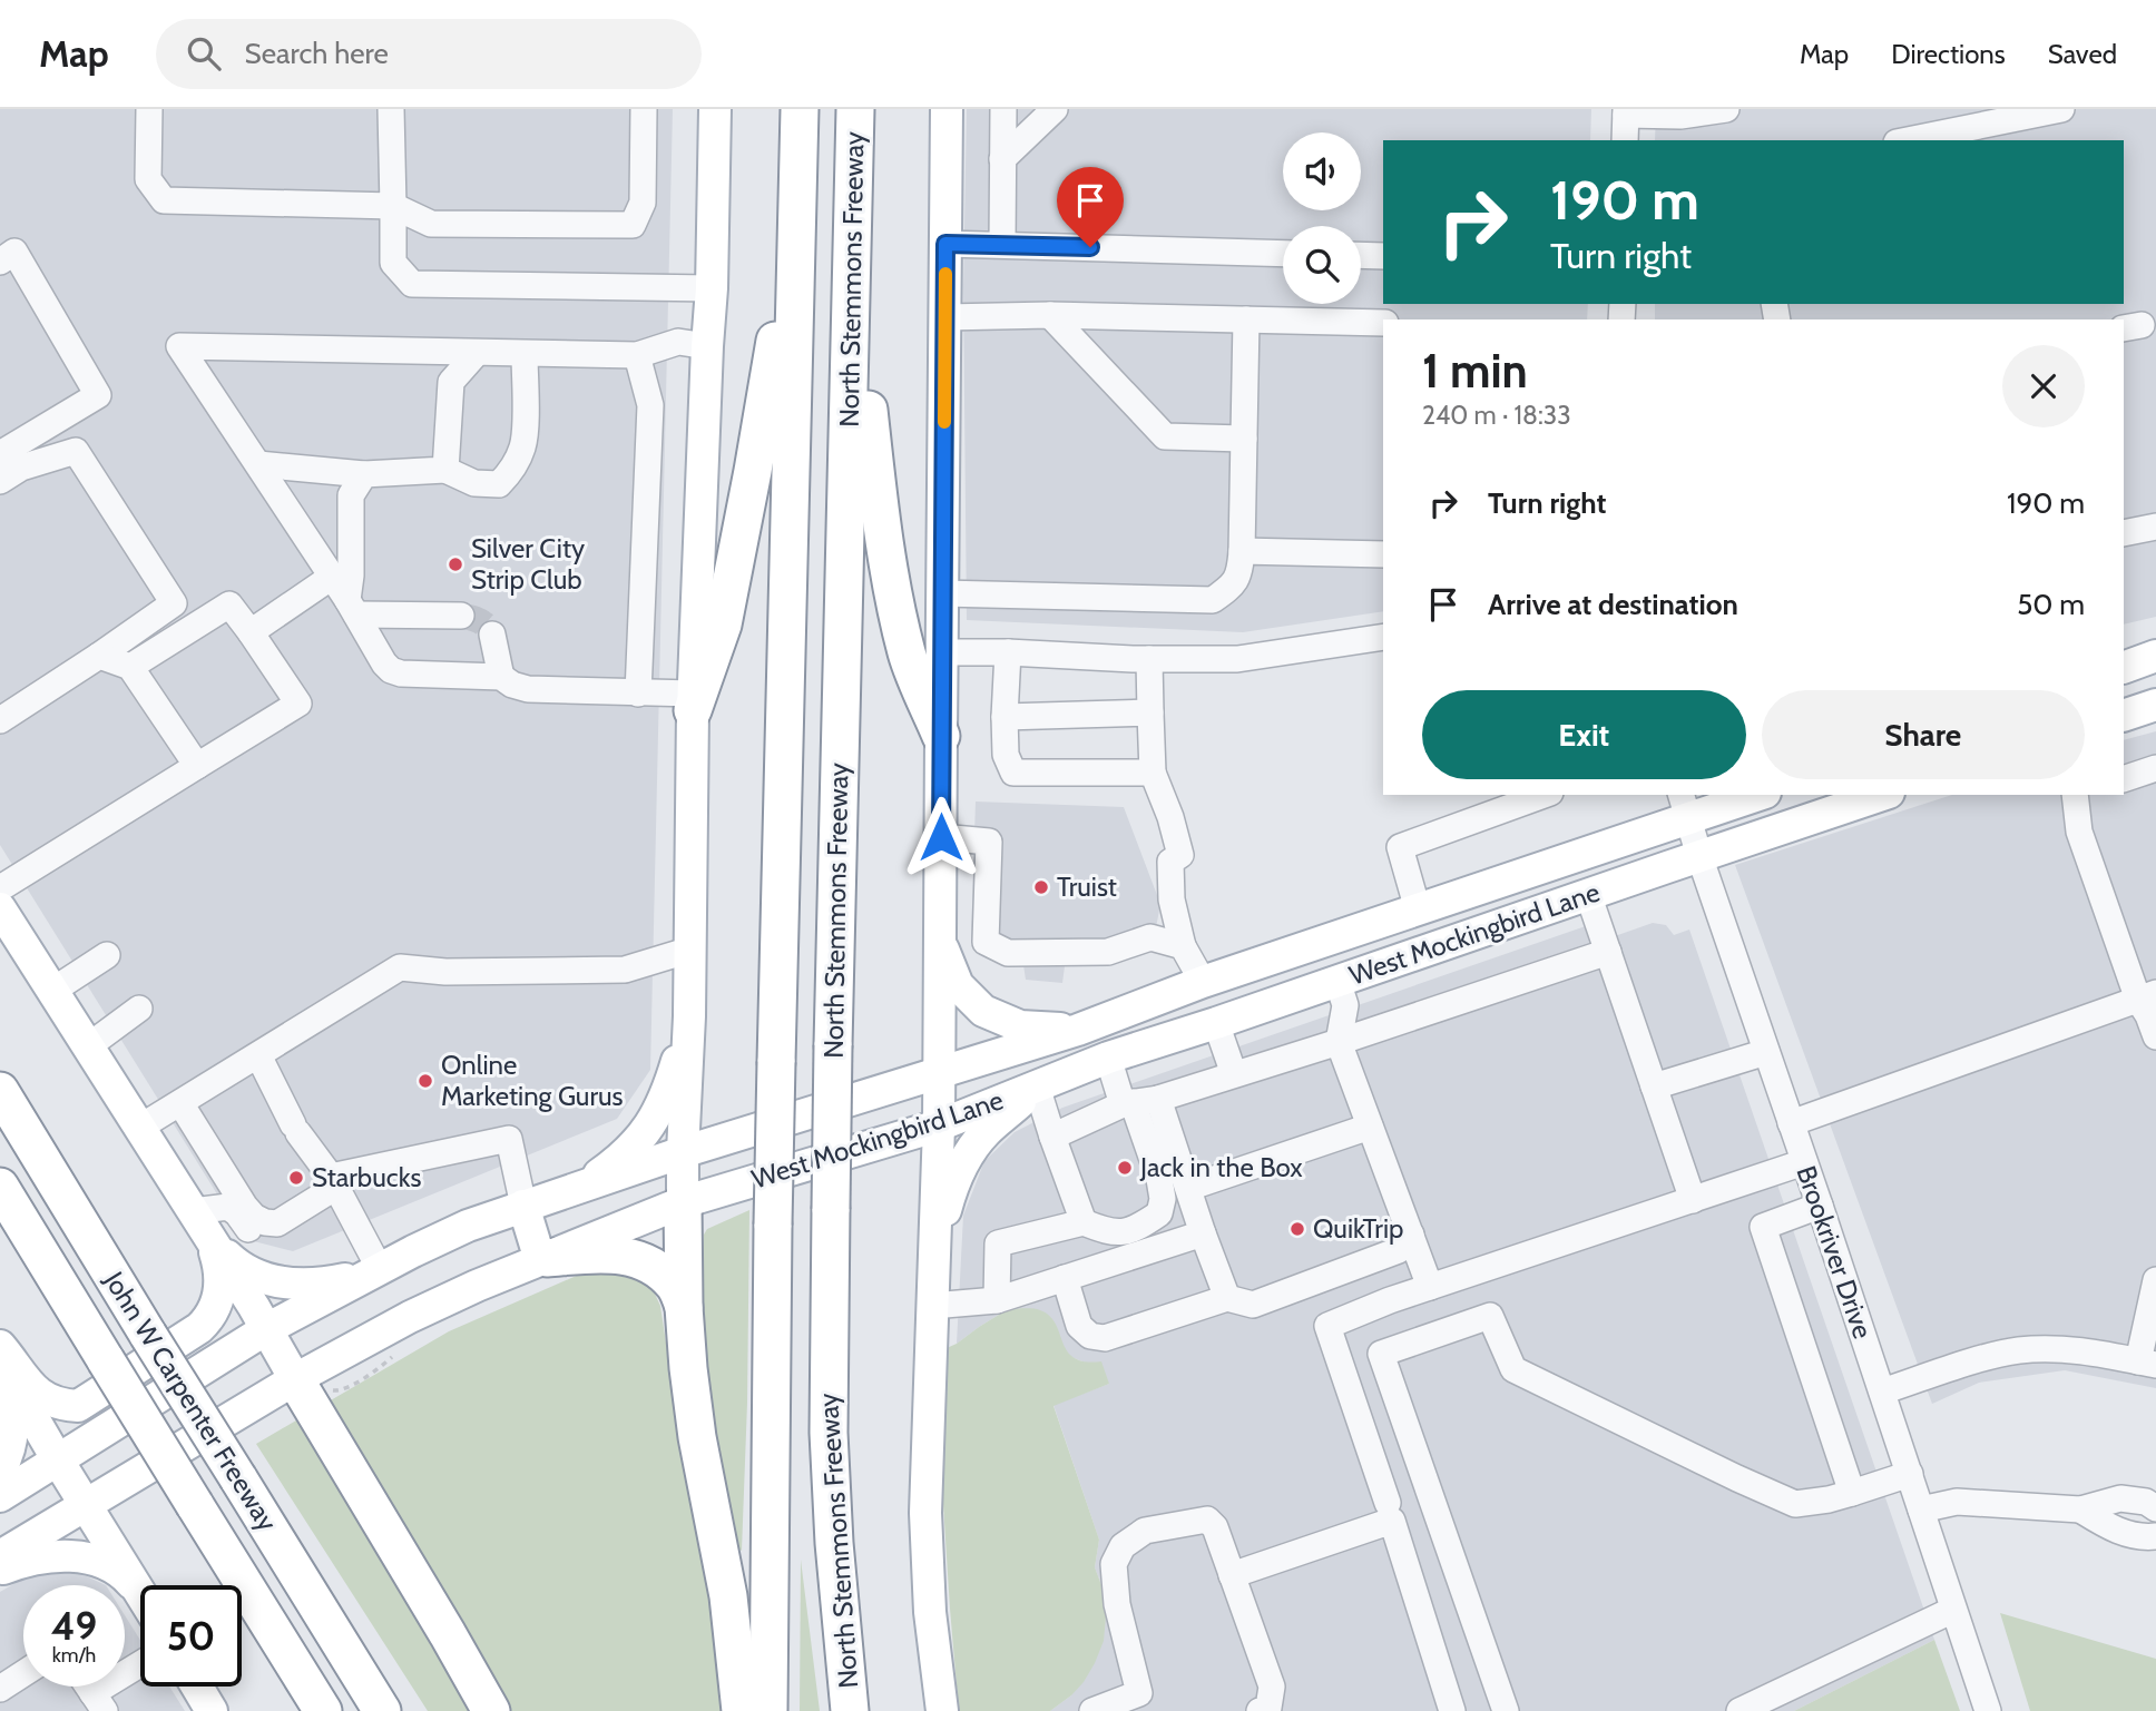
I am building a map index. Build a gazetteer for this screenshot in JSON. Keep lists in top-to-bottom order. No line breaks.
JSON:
{"streets":{"highway":["North Stemmons Freeway","John W Carpenter Freeway"],"main road":["West Mockingbird Lane"],"street":["Brookriver Drive"]},"crossings":[["West Mockingbird Lane","Brookriver Drive"]],"places":["Silver City Strip Club","Truist","Online Marketing Gurus","Jack in the Box","Starbucks","QuikTrip"],"page":{"header":"Map","search":"Search here","nav":["Map","Directions","Saved"],"turn":["190 m","Turn right"],"heading":["1 min","240 m · 18:33"],"list":[{"name":"Turn right","value":"190 m"},{"name":"Arrive at destination","value":"50 m"}],"buttons":["Exit","Share"],"speed":"49 km/h","limit":"50"}}
